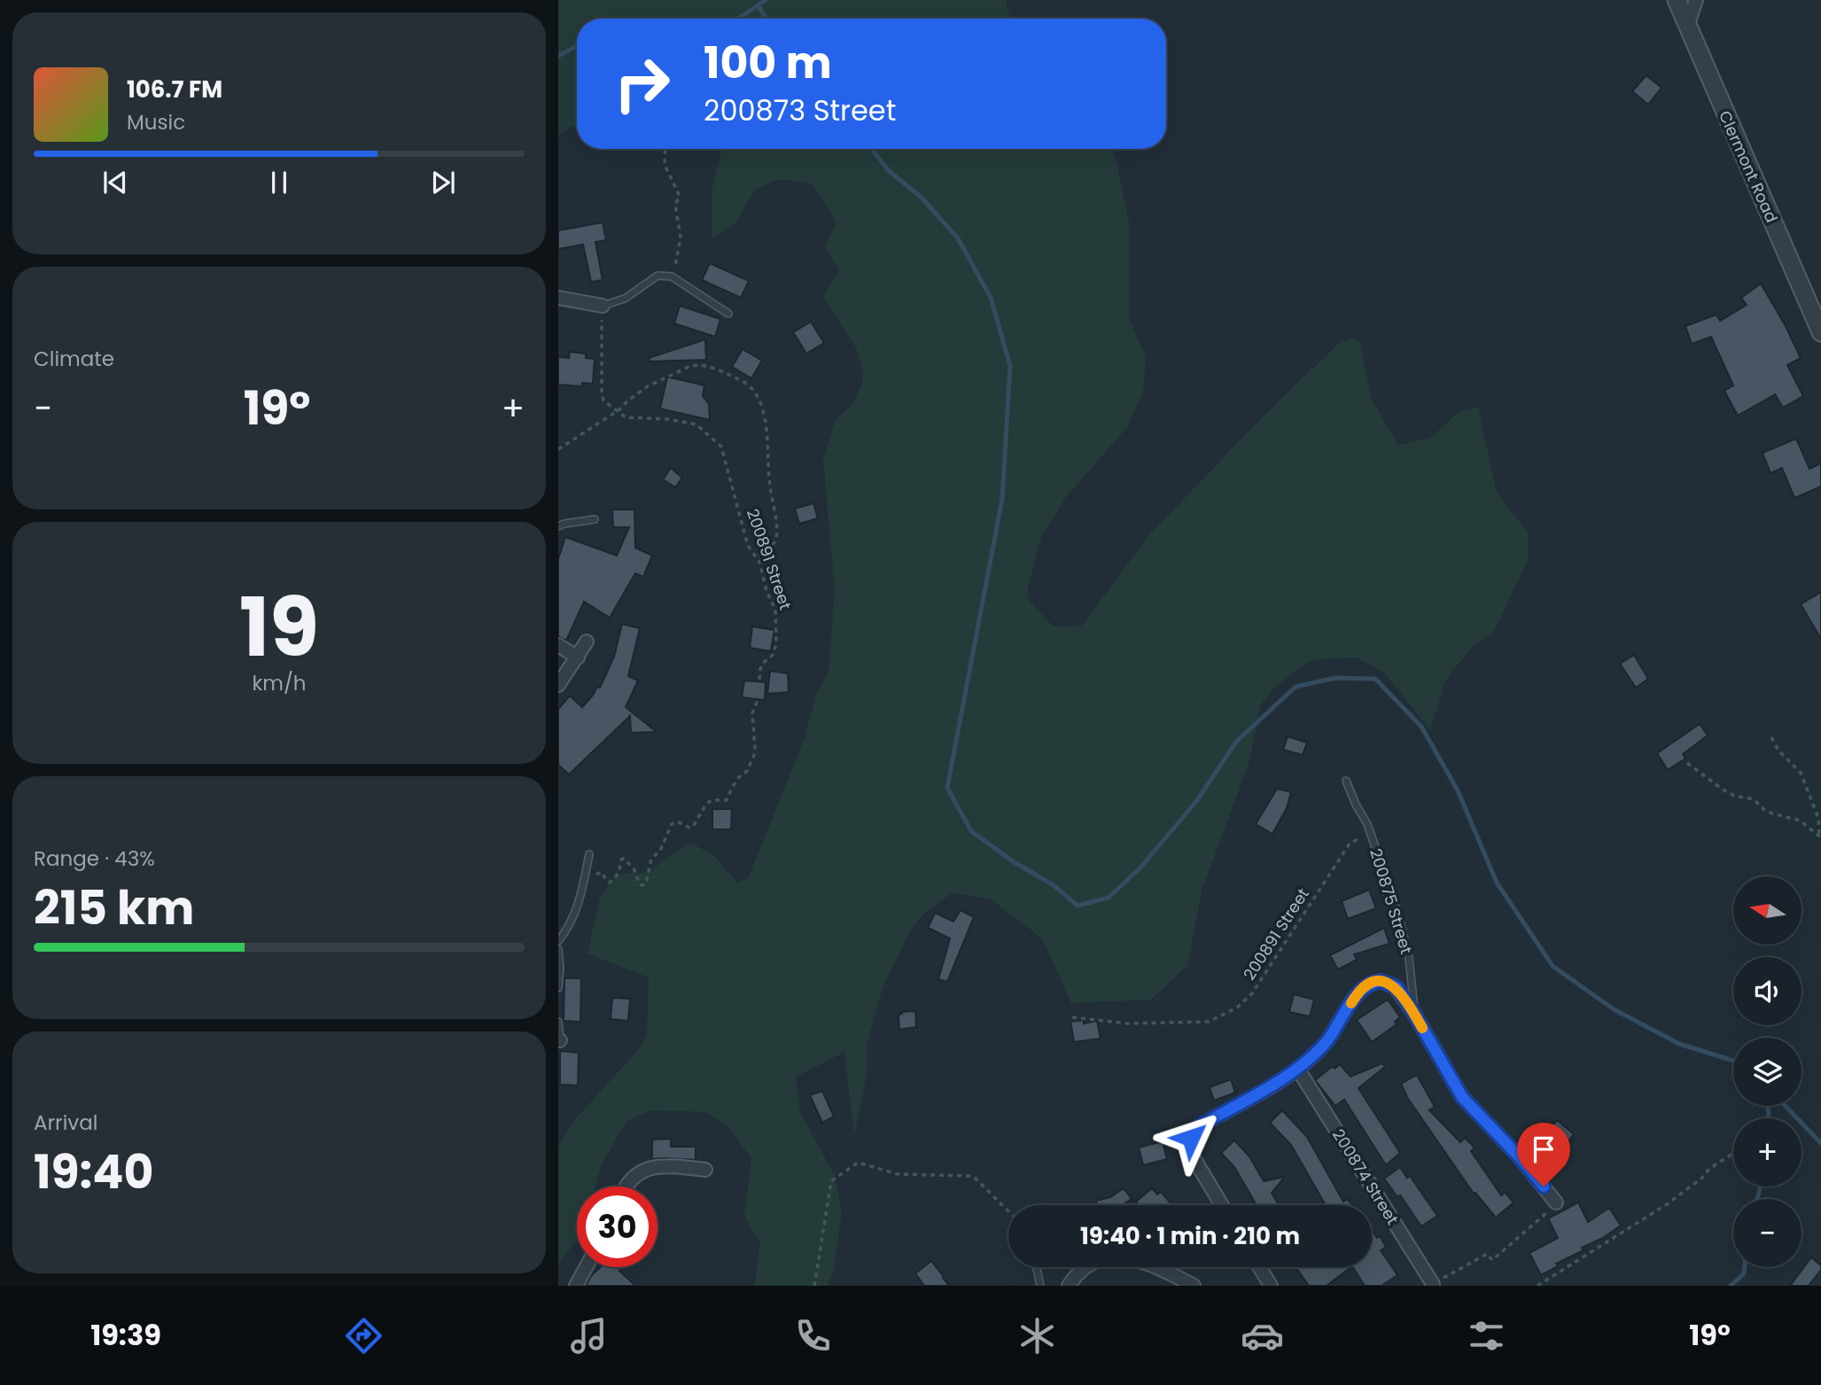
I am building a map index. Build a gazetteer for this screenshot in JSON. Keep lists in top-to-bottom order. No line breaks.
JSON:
{"streets":{"street":["Clermont Road","200875 Street","200874 Street"],"path":["200891 Street"]},"crossings":[["200891 Street","200875 Street"]],"north":"left","page":{"turn":["100 m","200873 Street"],"song":["106.7 FM","Music"],"tile":["Climate",["19","km/h"],["Range · 43%","215 km"],["Arrival","19:40"]],"heat":["−","19°","+"],"map_buttons":["+","−"],"limit":"30","trip":"19:40 · 1 min · 210 m","tabs":["19:39","19°"]}}
